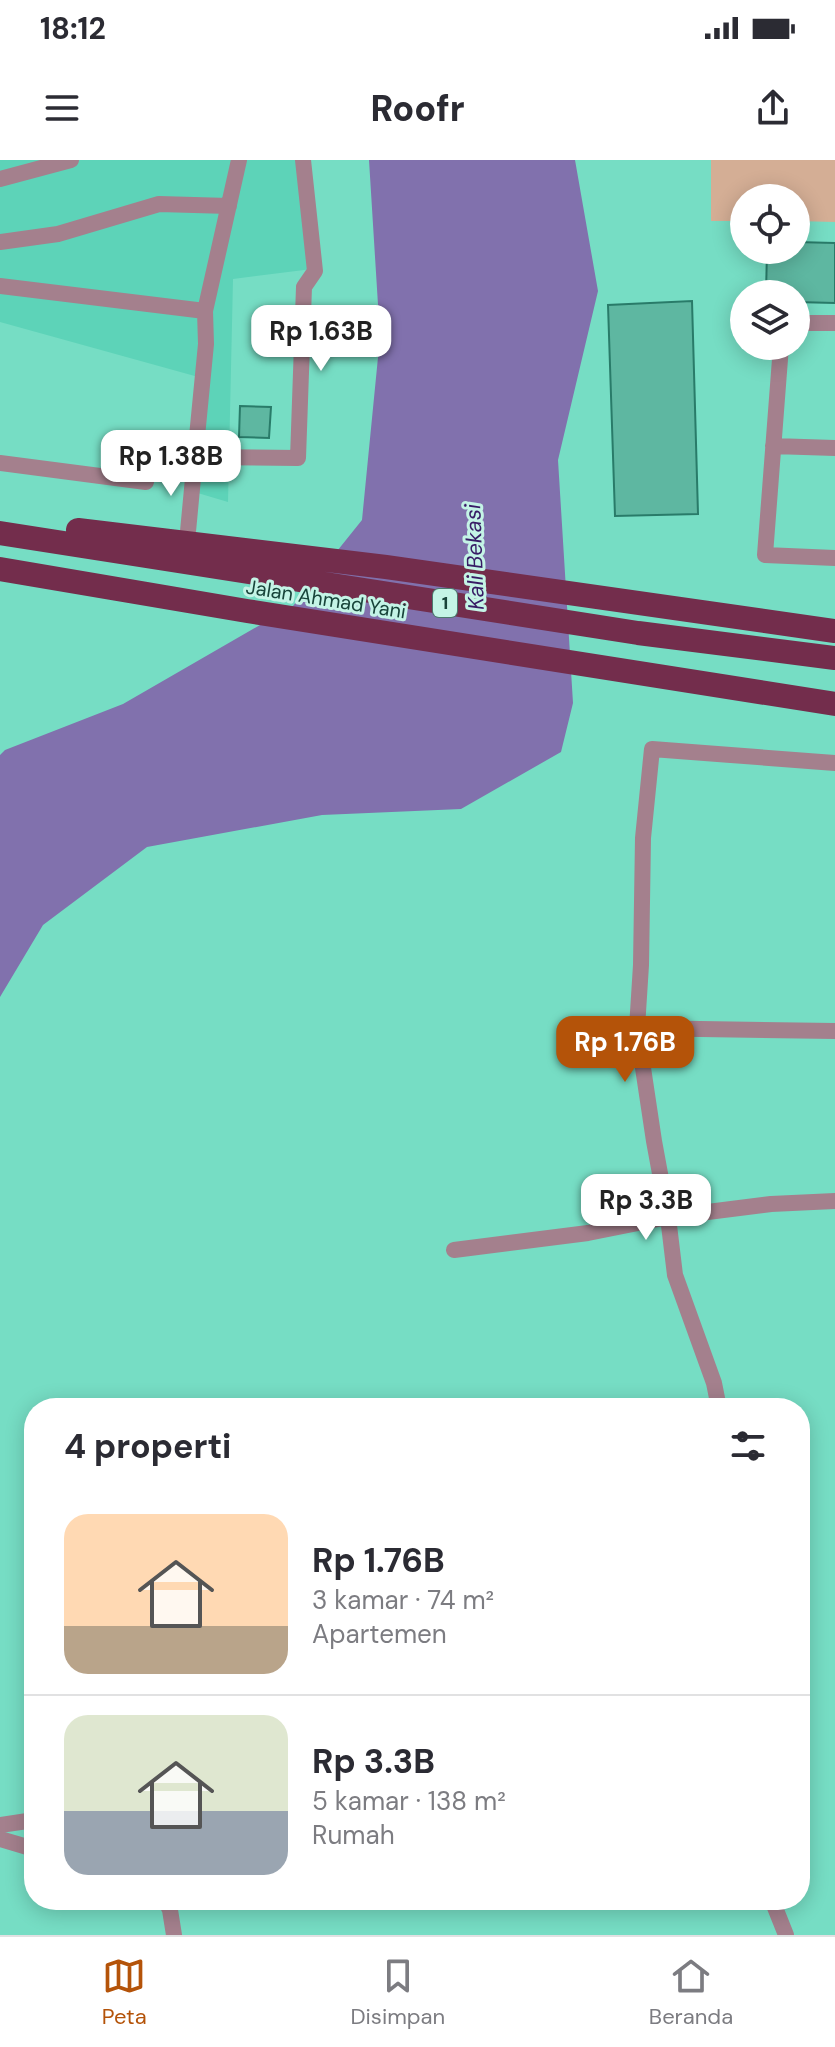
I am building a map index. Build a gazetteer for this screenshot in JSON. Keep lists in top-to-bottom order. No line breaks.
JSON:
{"streets":{"highway":["Jalan Ahmad Yani","1"]},"water":["Kali Bekasi"],"page":{"status":"18:12","header":"Roofr","price":["Rp 1.63B","Rp 1.38B","Rp 1.76B","Rp 3.3B"],"heading":"4 properti","list":[{"name":"Rp 1.76B","note":"3 kamar · 74 m² · Apartemen"},{"name":"Rp 3.3B","note":"5 kamar · 138 m² · Rumah"}],"tabs":["Peta","Disimpan","Beranda"]}}
